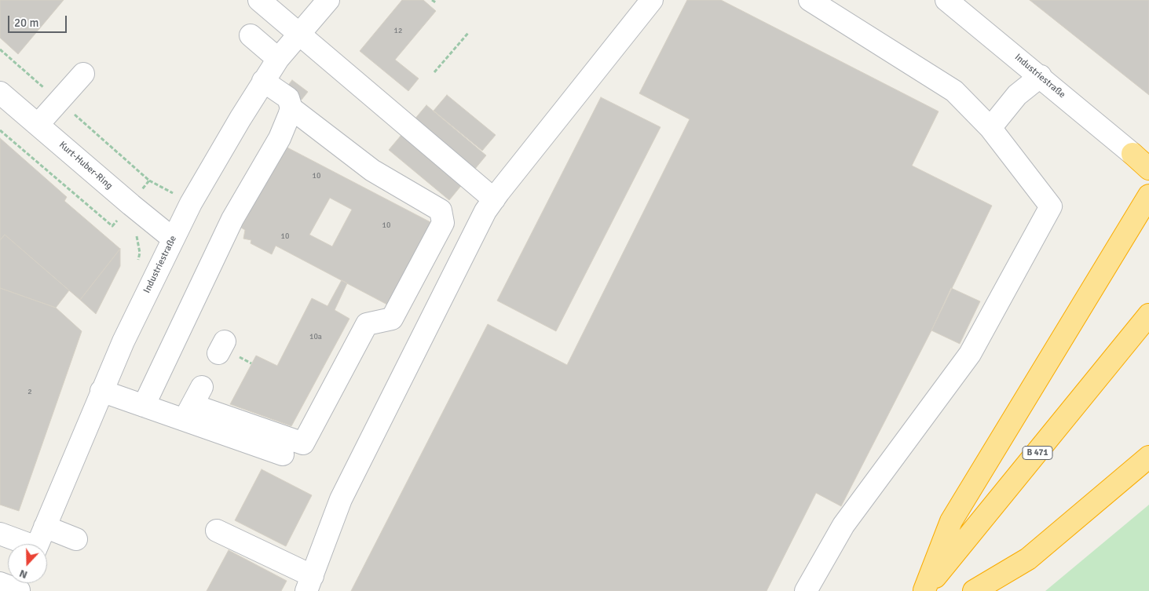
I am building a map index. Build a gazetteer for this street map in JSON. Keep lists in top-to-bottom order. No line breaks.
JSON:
{"streets":{"highway":["B 471"],"street":["Industriestraße","Kurt-Huber-Ring"]},"crossings":[["Industriestraße","Kurt-Huber-Ring"]],"house_numbers":["12","10","10","10","10a","2"],"scale_bar":"20 m","north":"bottom"}
